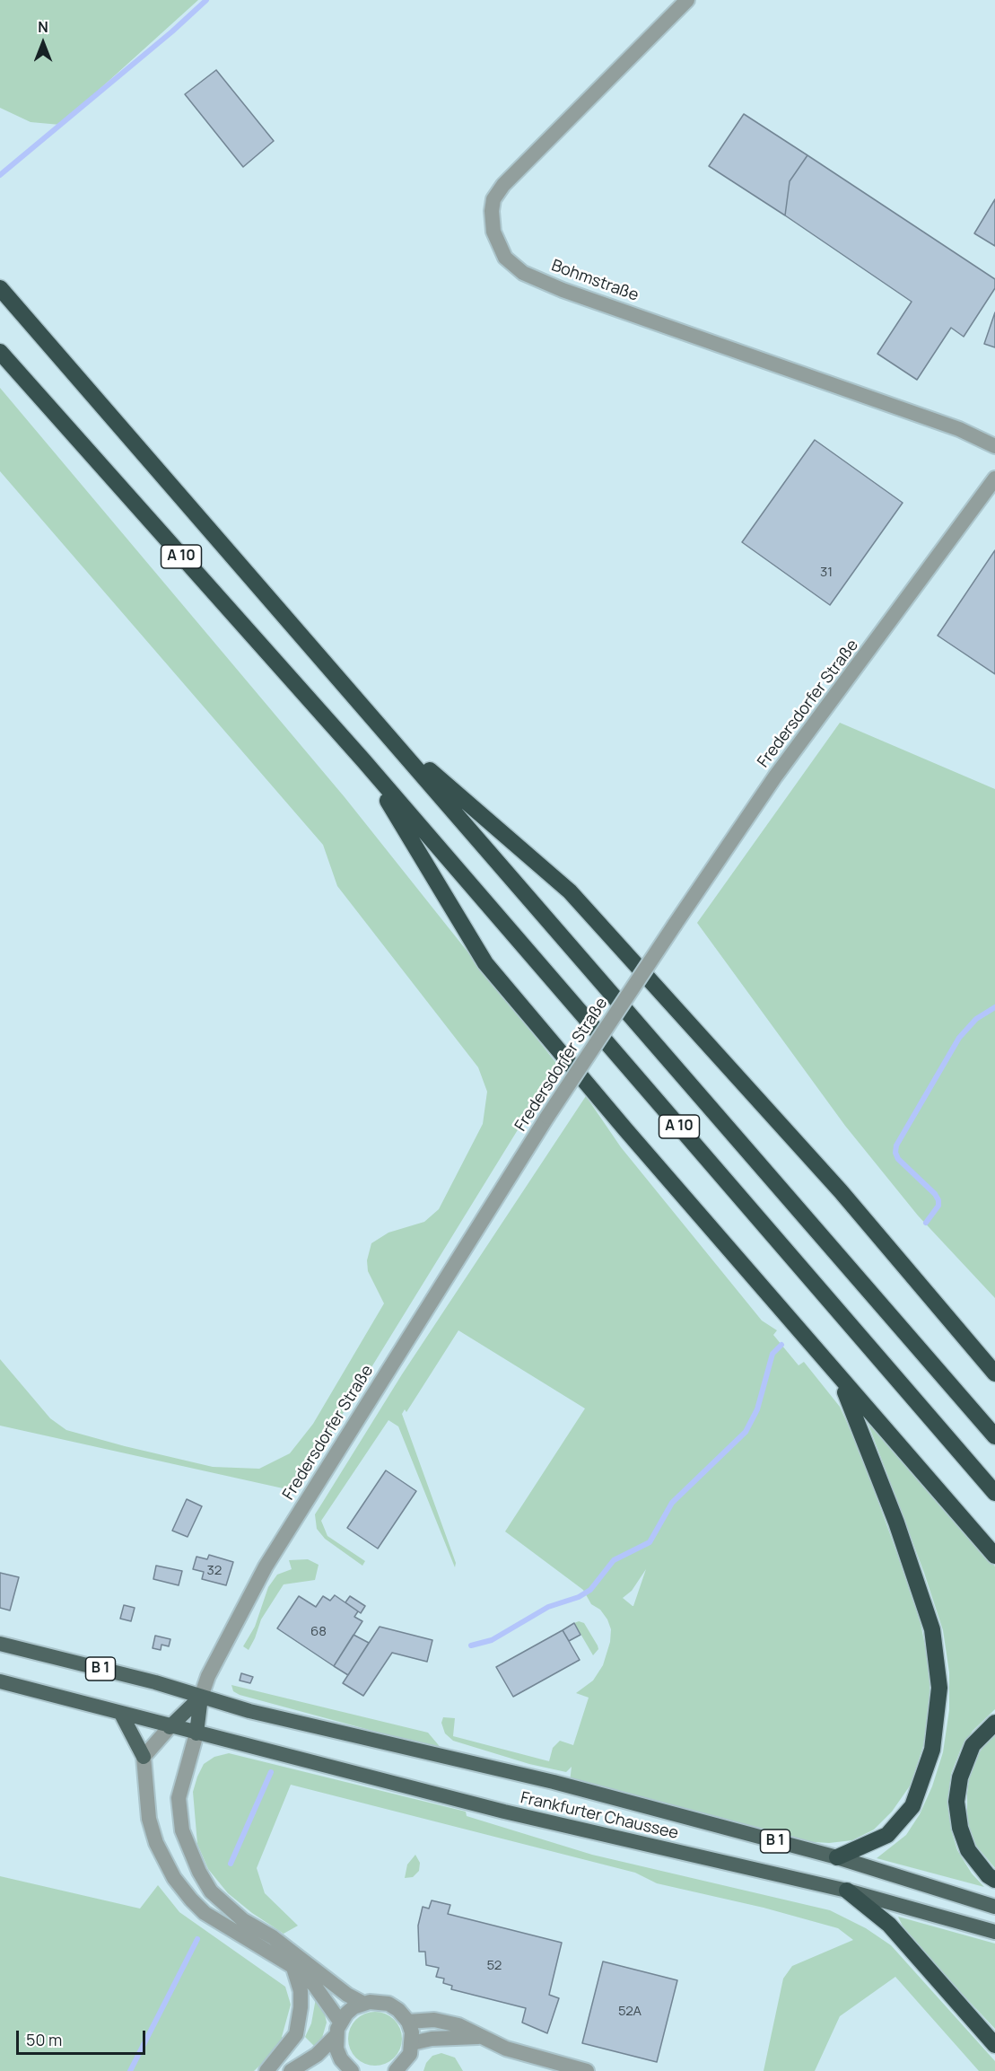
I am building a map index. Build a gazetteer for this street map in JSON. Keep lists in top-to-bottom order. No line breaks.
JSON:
{"streets":{"highway":["A 10"],"main road":["B 1","Frankfurter Chaussee"],"street":["Bohmstraße","Fredersdorfer Straße"]},"crossings":[["Fredersdorfer Straße","Frankfurter Chaussee"]],"house_numbers":["31","32","68","52","52A"],"scale_bar":"50 m","north":"top"}
